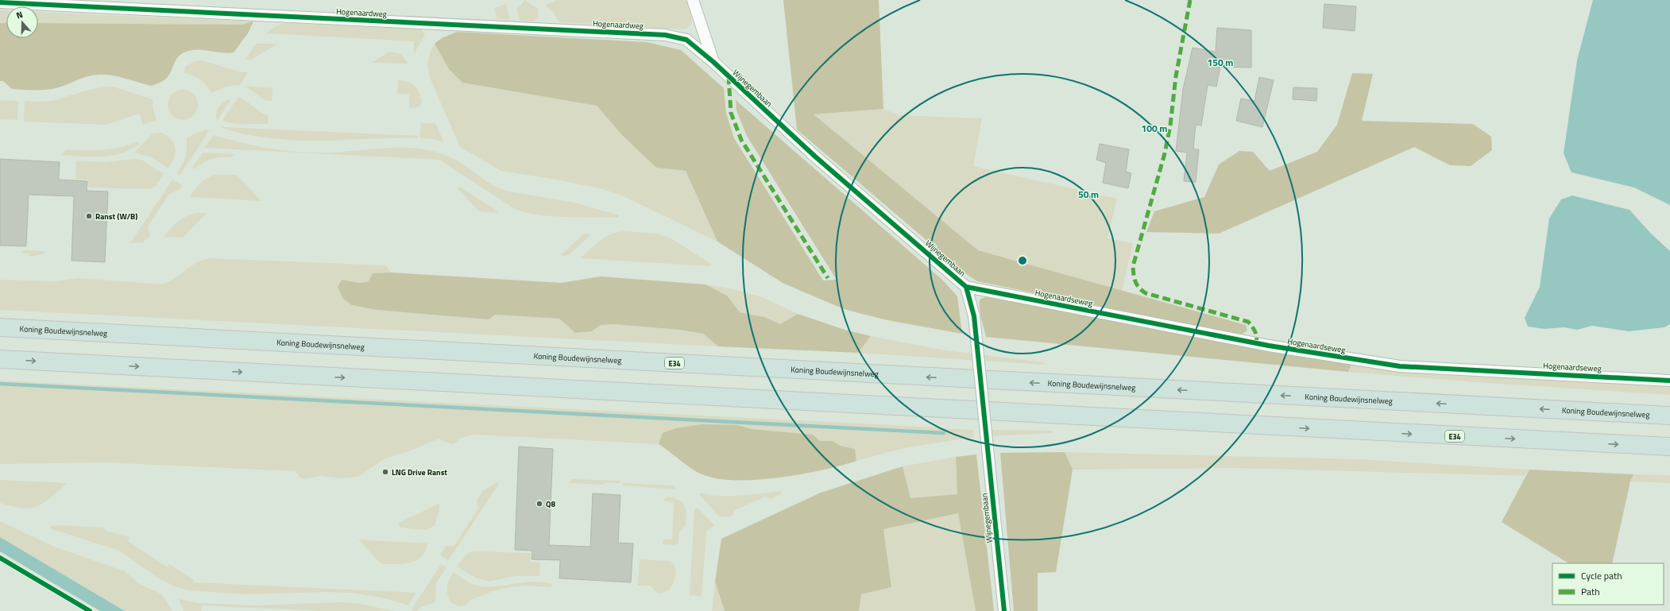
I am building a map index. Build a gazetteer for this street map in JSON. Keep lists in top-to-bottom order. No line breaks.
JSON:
{"streets":{"highway":["Koning Boudewijnsnelweg","E34"],"street":["Hogenaardweg","Wijnegembaan","Hogenaardseweg"]},"crossings":[["Hogenaardweg","Wijnegembaan"],["Wijnegembaan","Hogenaardseweg"]],"places":["Ranst (W/B)","LNG Drive Ranst","Q8"],"legend":["Cycle path","Path"],"north":"top","rings":["150 m","100 m","50 m"]}
